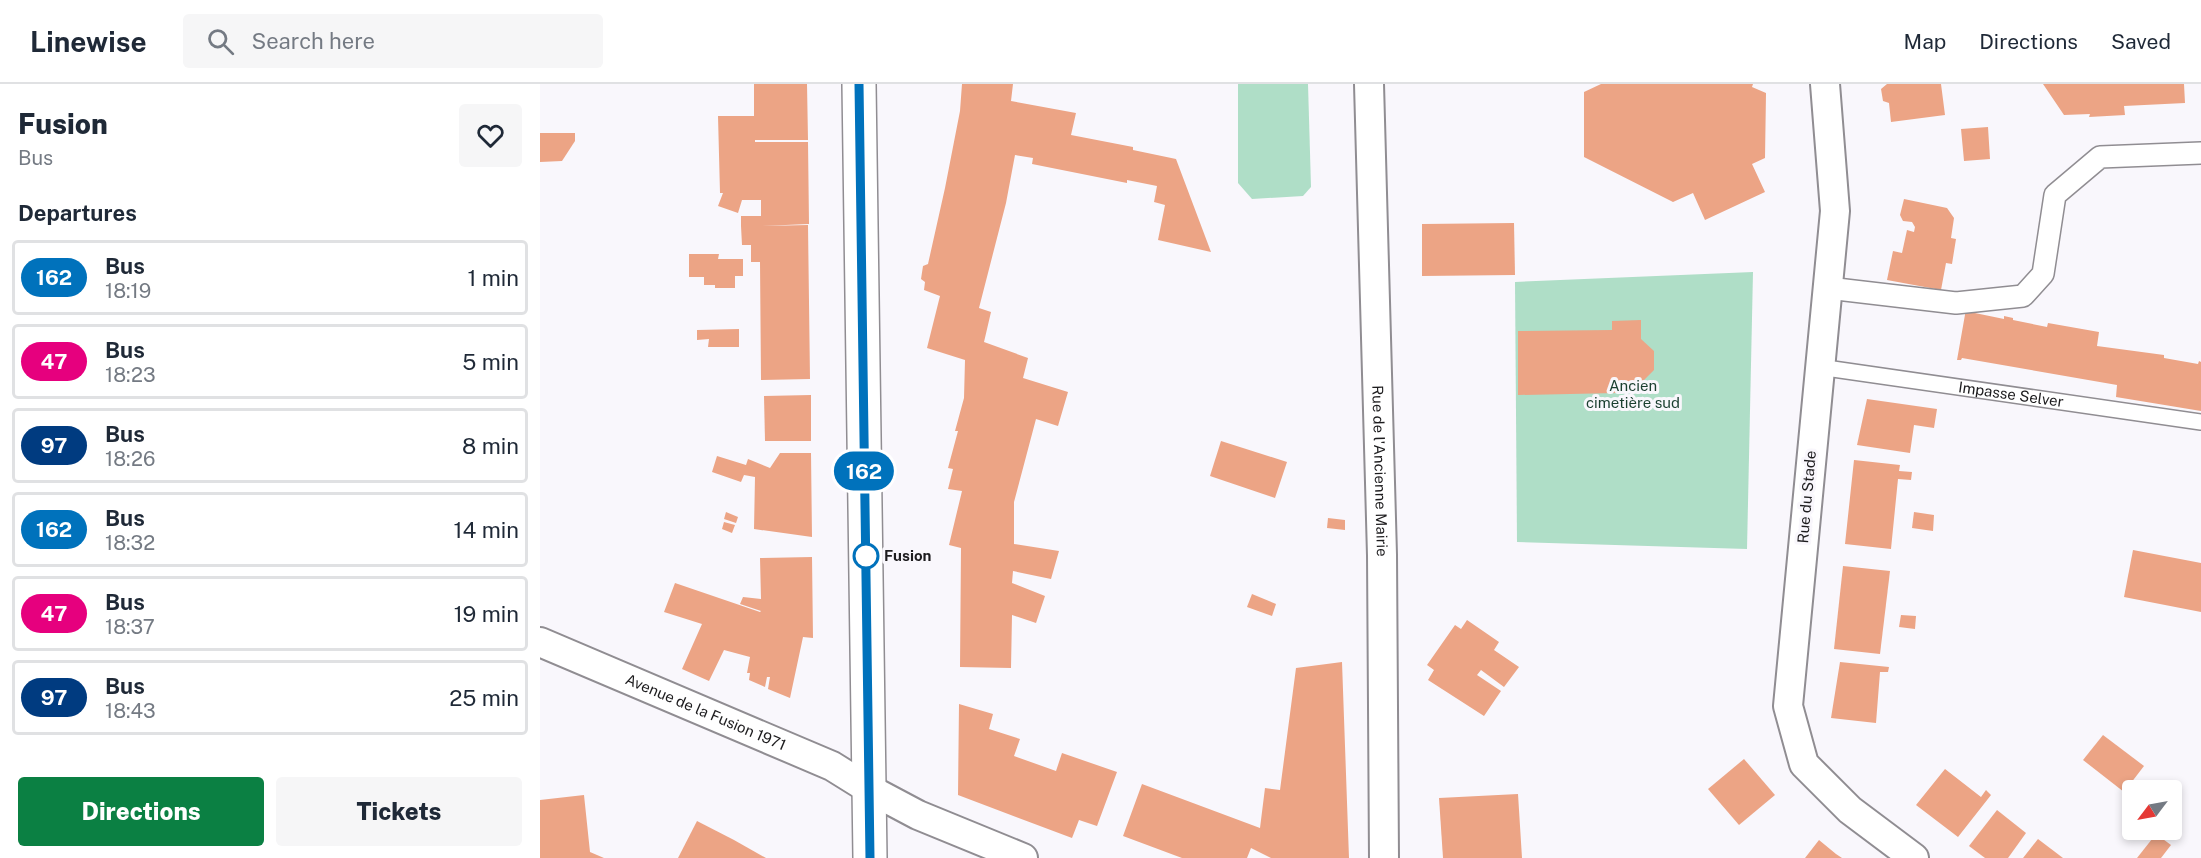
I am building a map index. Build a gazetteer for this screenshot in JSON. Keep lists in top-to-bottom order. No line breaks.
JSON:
{"streets":{"street":["Rue de l'Ancienne Mairie","Rue du Stade","Avenue de la Fusion 1971"],"lane":["Impasse Selver"]},"crossings":[["Impasse Selver","Rue du Stade"]],"parks":["Ancien cimetière sud"],"places":["Fusion"],"lines":["bus line 162"],"north":"bottom left","page":{"header":"Linewise","search":"Search here","nav":["Map","Directions","Saved"],"heading":[["Fusion","Bus"],"Departures"],"on_map":"162","list":[{"mark":"162","name":"Bus","note":"18:19","value":"1 min"},{"mark":"47","name":"Bus","note":"18:23","value":"5 min"},{"mark":"97","name":"Bus","note":"18:26","value":"8 min"},{"mark":"162","name":"Bus","note":"18:32","value":"14 min"},{"mark":"47","name":"Bus","note":"18:37","value":"19 min"},{"mark":"97","name":"Bus","note":"18:43","value":"25 min"}],"buttons":["Directions","Tickets"]}}
